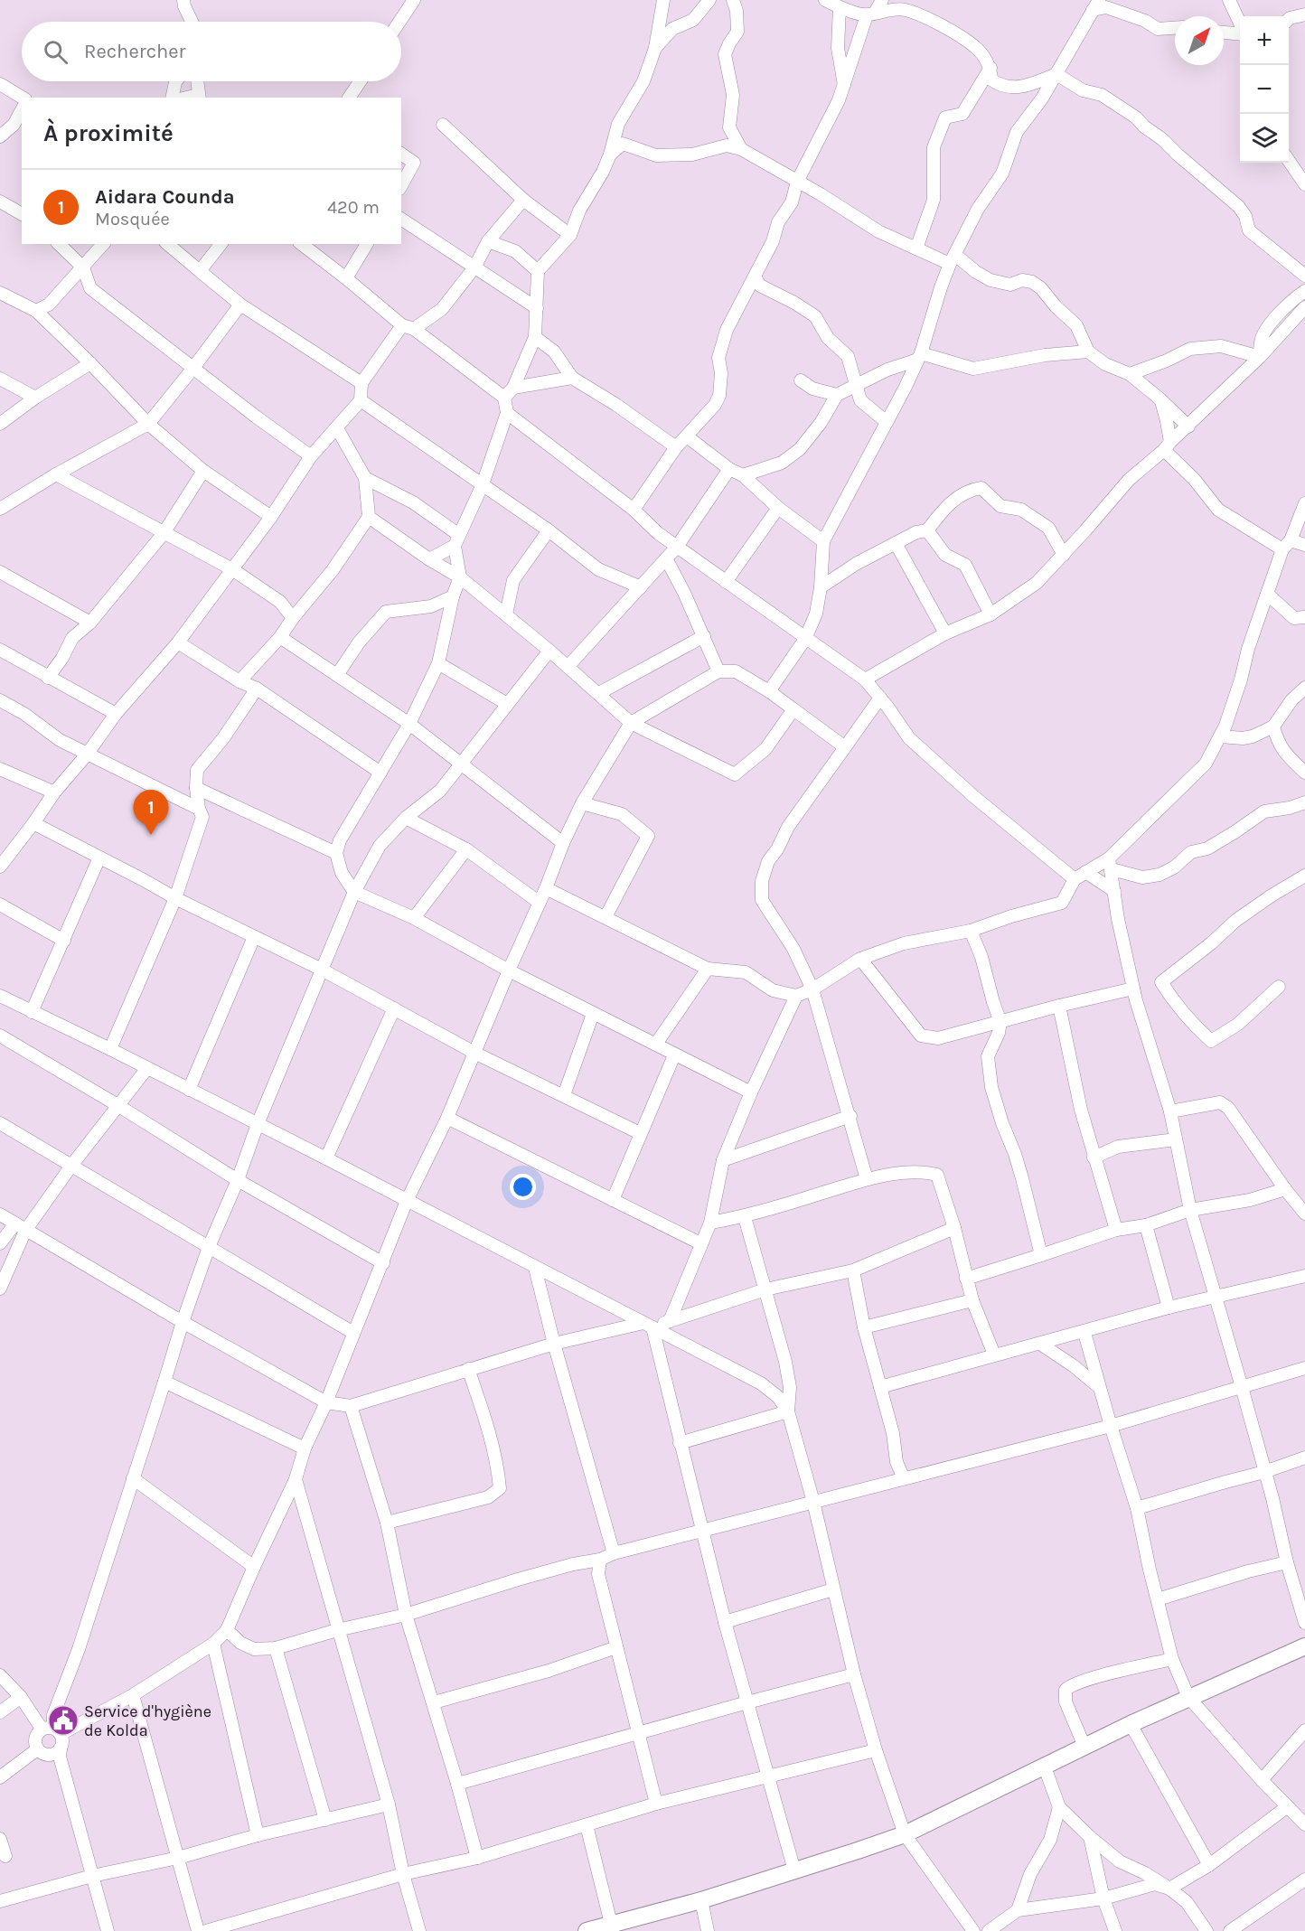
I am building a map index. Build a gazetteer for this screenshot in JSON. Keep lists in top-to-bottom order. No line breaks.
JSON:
{"places":{"public building":["Service d'hygiène de Kolda"]},"north":"top right","page":{"map_buttons":["+","−"],"search":"Rechercher","heading":"À proximité","list":[{"mark":"1","name":"Aidara Counda","note":"Mosquée","value":"420 m"}],"pins":"1"}}
